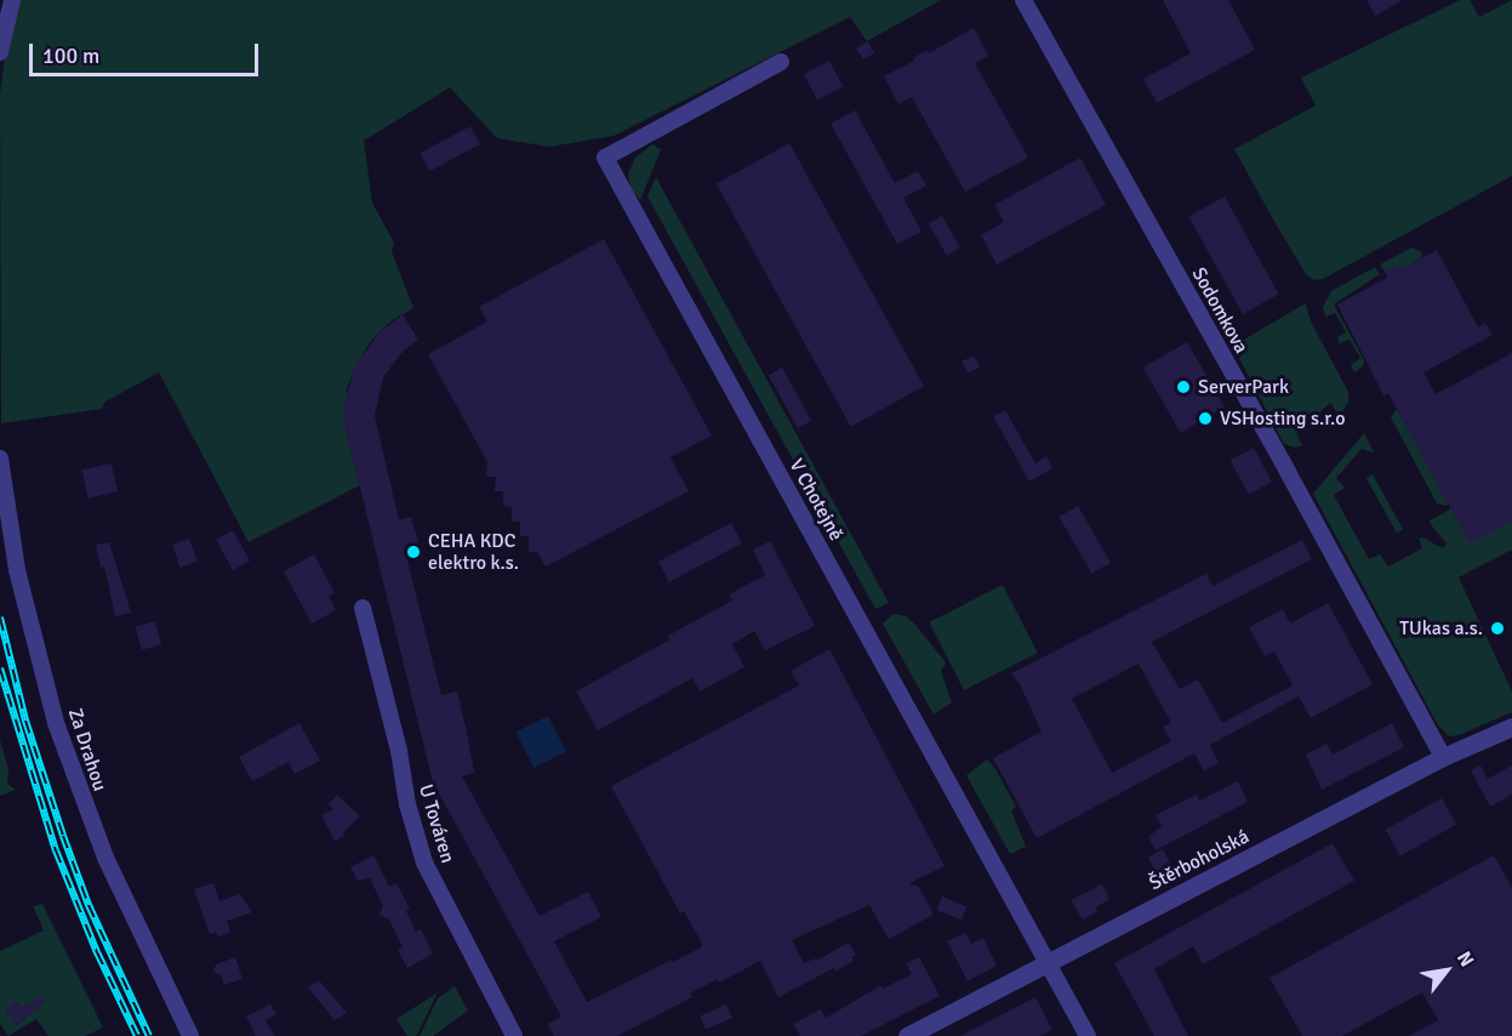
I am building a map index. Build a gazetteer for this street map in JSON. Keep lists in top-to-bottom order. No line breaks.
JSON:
{"streets":{"street":["Sodomkova","V Chotejně","Za Drahou","U Továren","Štěrboholská"]},"crossings":[["Sodomkova","Štěrboholská"],["V Chotejně","Štěrboholská"]],"places":["ServerPark","VSHosting s.r.o","CEHA KDC elektro k.s.","TUkas a.s."],"scale_bar":"100 m","north":"top right"}
